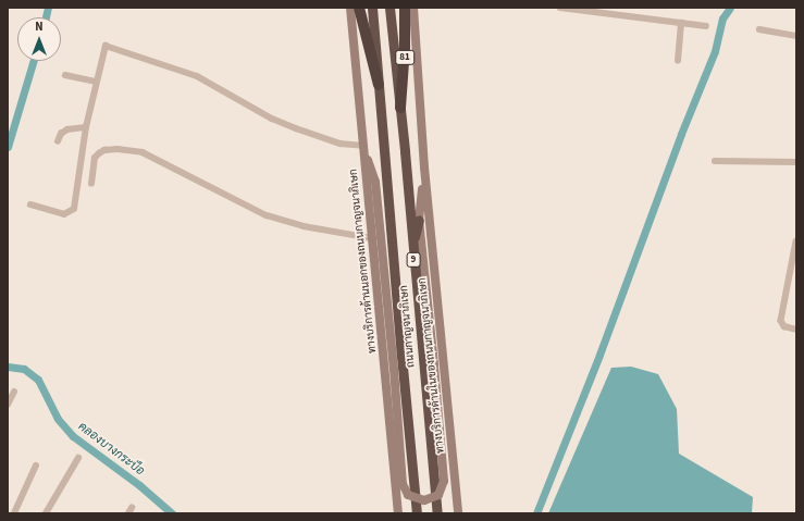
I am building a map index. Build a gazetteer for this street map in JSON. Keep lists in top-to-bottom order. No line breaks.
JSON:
{"streets":{"highway":["81","9","ถนนกาญจนาภิเษก"],"main road":["ทางบริการด้านนอกของถนนกาญจนาภิเษก","ทางบริการด้านในของถนนกาญจนาภิเษก"]},"crossings":[["81","ถนนกาญจนาภิเษก"]],"water":["คลองบางกระบือ"],"north":"top"}
